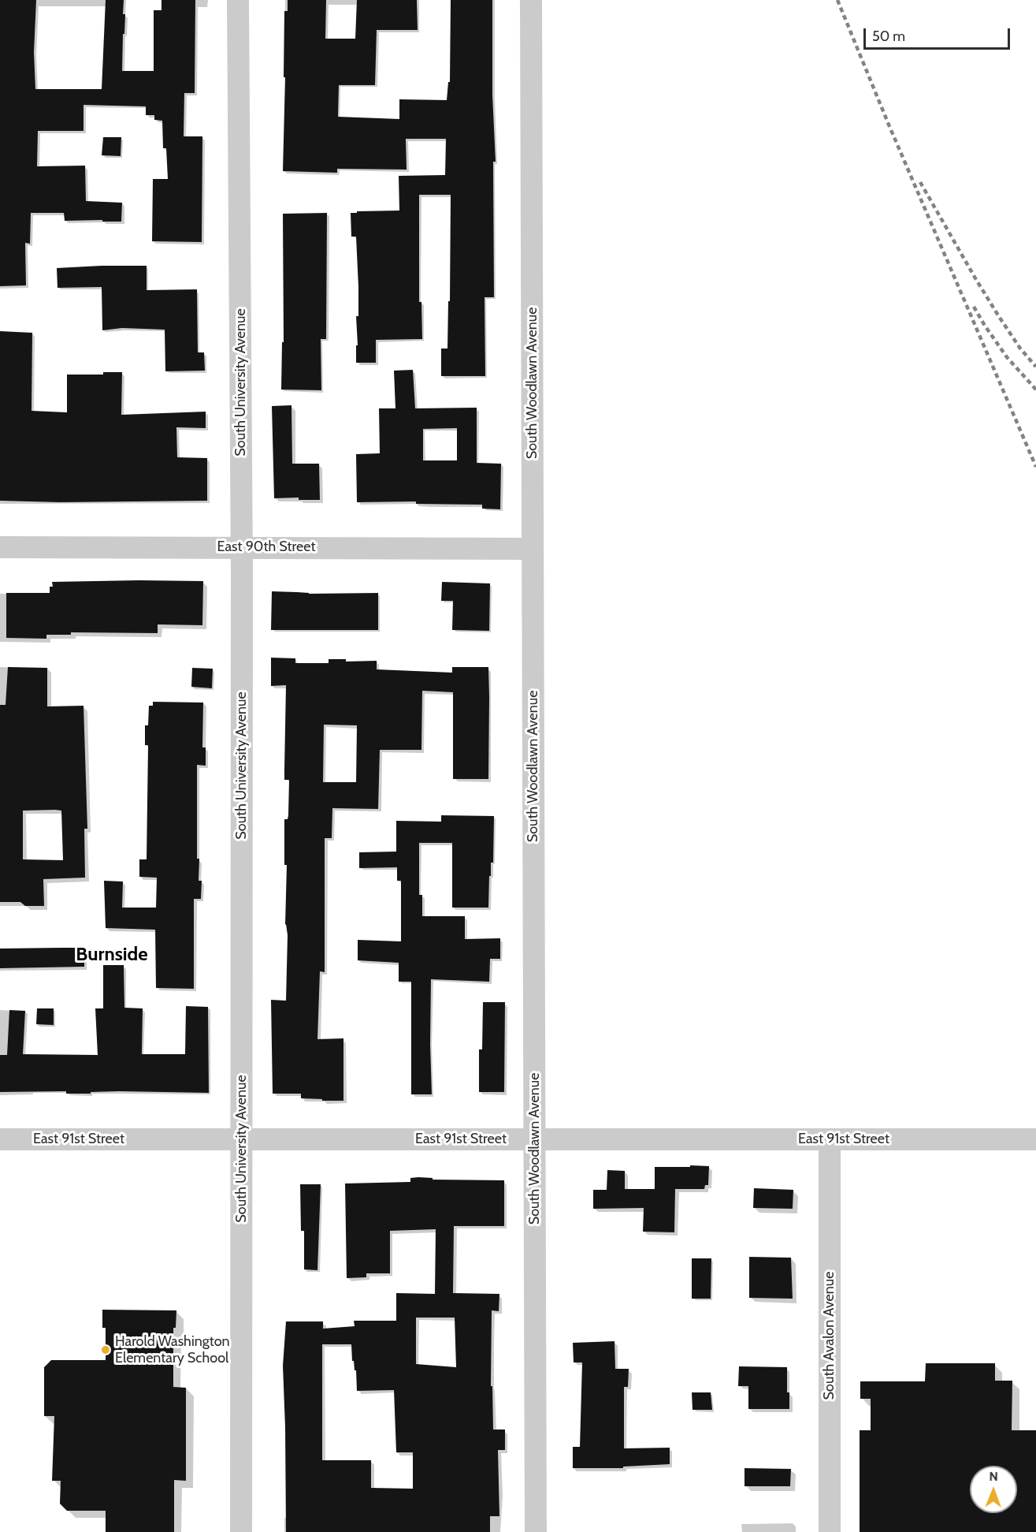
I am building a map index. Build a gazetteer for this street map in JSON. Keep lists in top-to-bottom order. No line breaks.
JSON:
{"streets":{"street":["South University Avenue","South Woodlawn Avenue","East 90th Street","East 91st Street","South Avalon Avenue"]},"crossings":[["South University Avenue","East 90th Street"],["South University Avenue","East 91st Street"],["South Woodlawn Avenue","East 90th Street"],["South Woodlawn Avenue","East 91st Street"],["East 91st Street","South Avalon Avenue"]],"districts":["Burnside"],"places":["Harold Washington Elementary School"],"scale_bar":"50 m","north":"top"}
